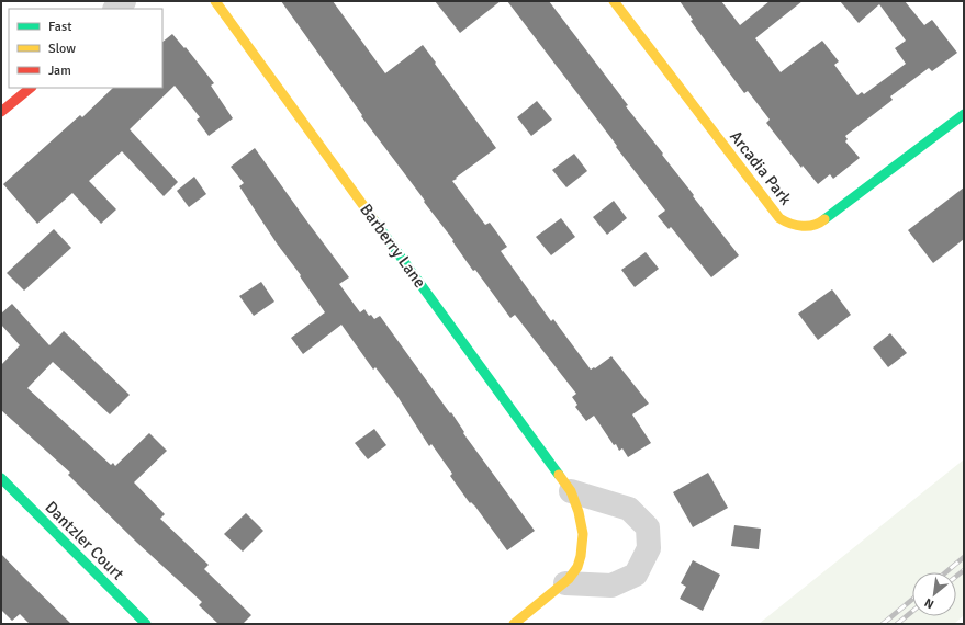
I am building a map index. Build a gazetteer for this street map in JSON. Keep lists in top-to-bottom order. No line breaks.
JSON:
{"streets":{"street":["Arcadia Park","Barberry Lane","Dantzler Court"]},"legend":["Fast","Slow","Jam"],"north":"bottom left"}
